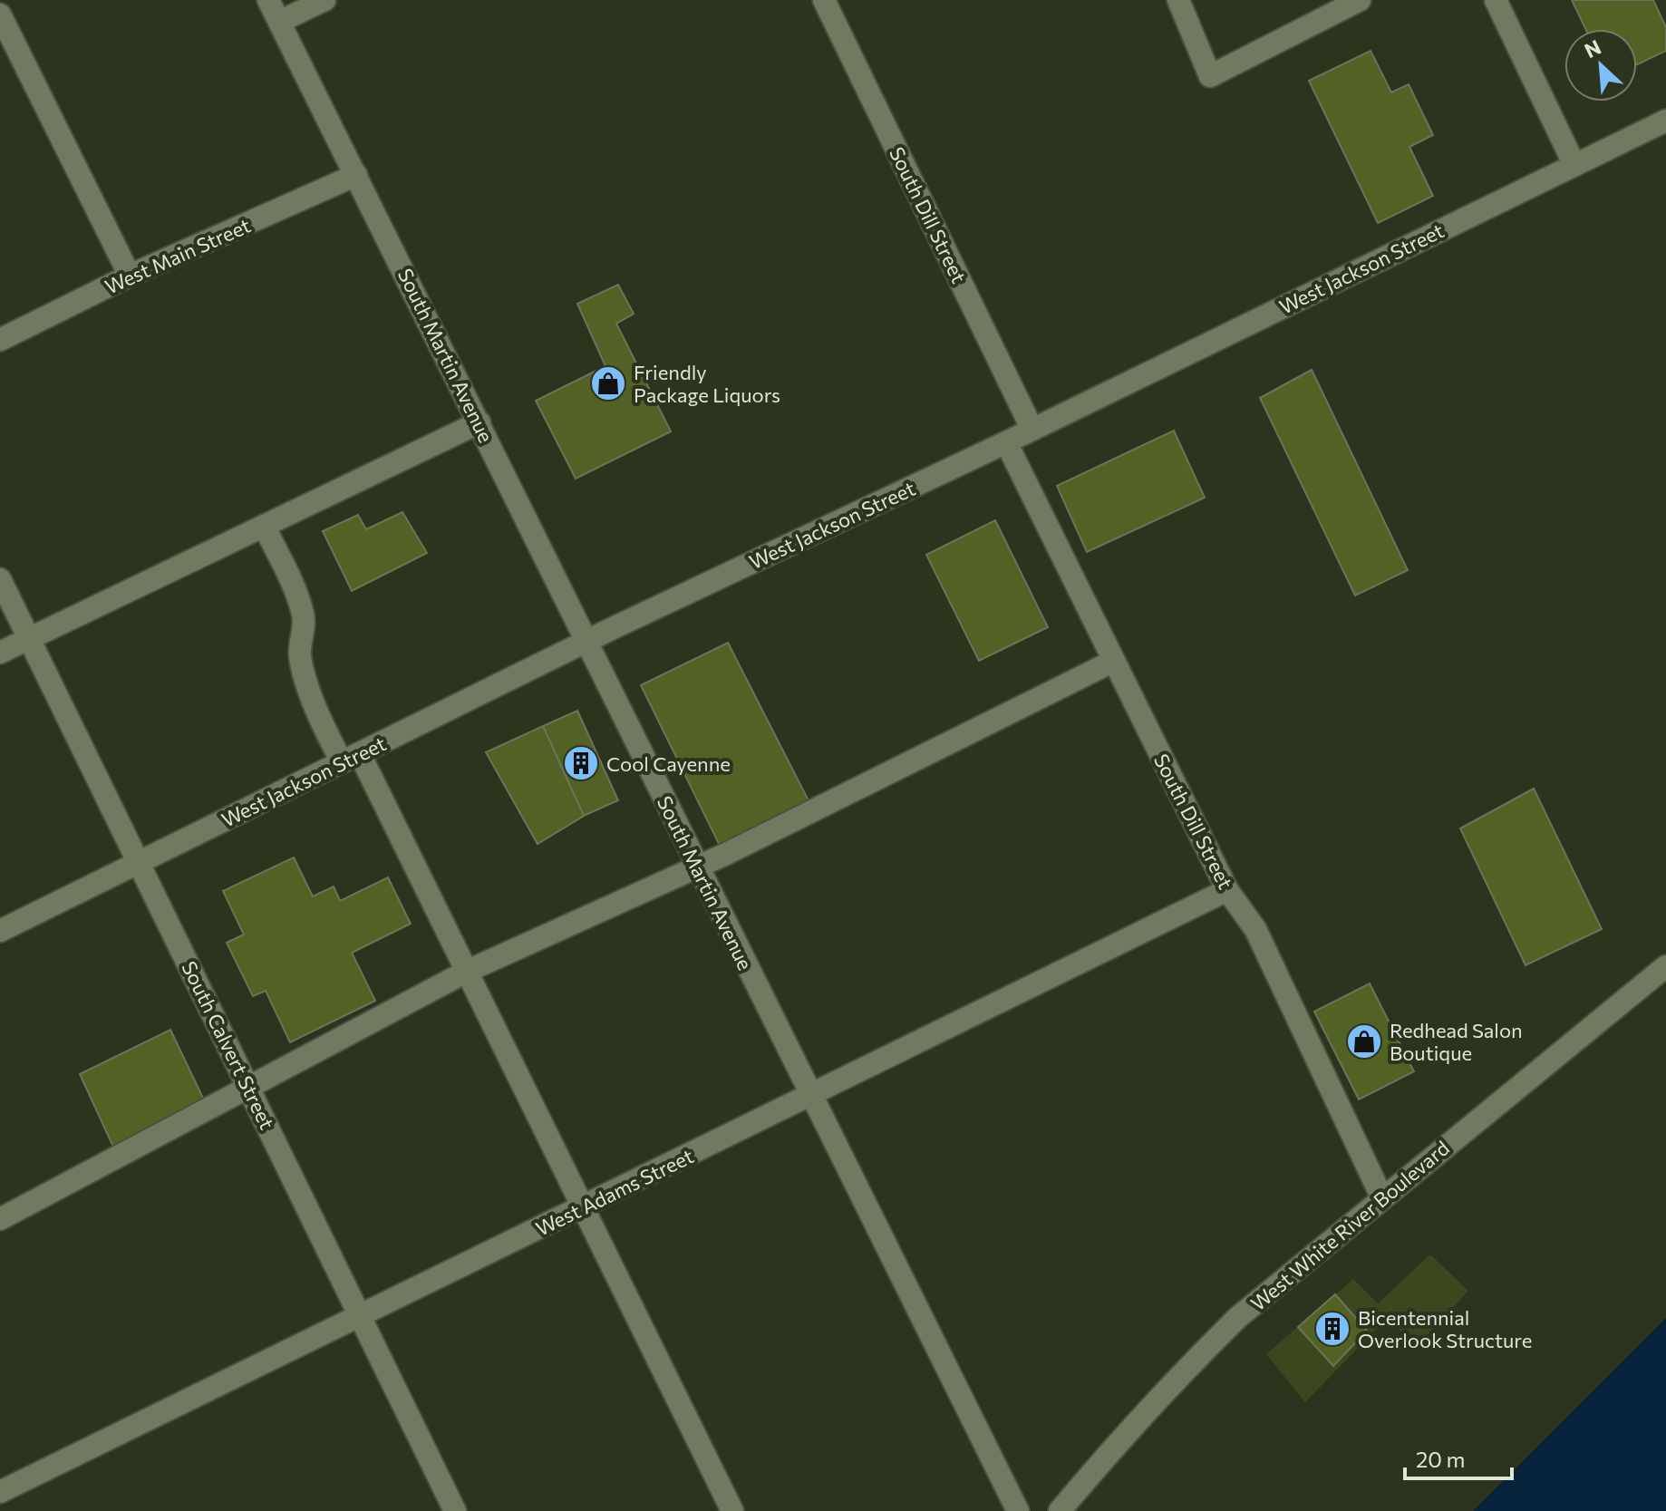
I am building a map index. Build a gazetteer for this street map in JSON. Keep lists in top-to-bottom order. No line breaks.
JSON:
{"streets":{"street":["South Dill Street","West Main Street","West Jackson Street","South Martin Avenue","South Calvert Street","West Adams Street","West White River Boulevard"]},"crossings":[["South Dill Street","West Jackson Street"],["South Dill Street","West Adams Street"],["South Dill Street","West White River Boulevard"],["West Main Street","South Martin Avenue"],["West Jackson Street","South Martin Avenue"],["West Jackson Street","South Calvert Street"],["South Martin Avenue","West Adams Street"],["South Calvert Street","West Adams Street"]],"places":{"shop":["Friendly Package Liquors","Redhead Salon Boutique"],"building":["Cool Cayenne","Bicentennial Overlook Structure"]},"scale_bar":"20 m","north":"top left"}
